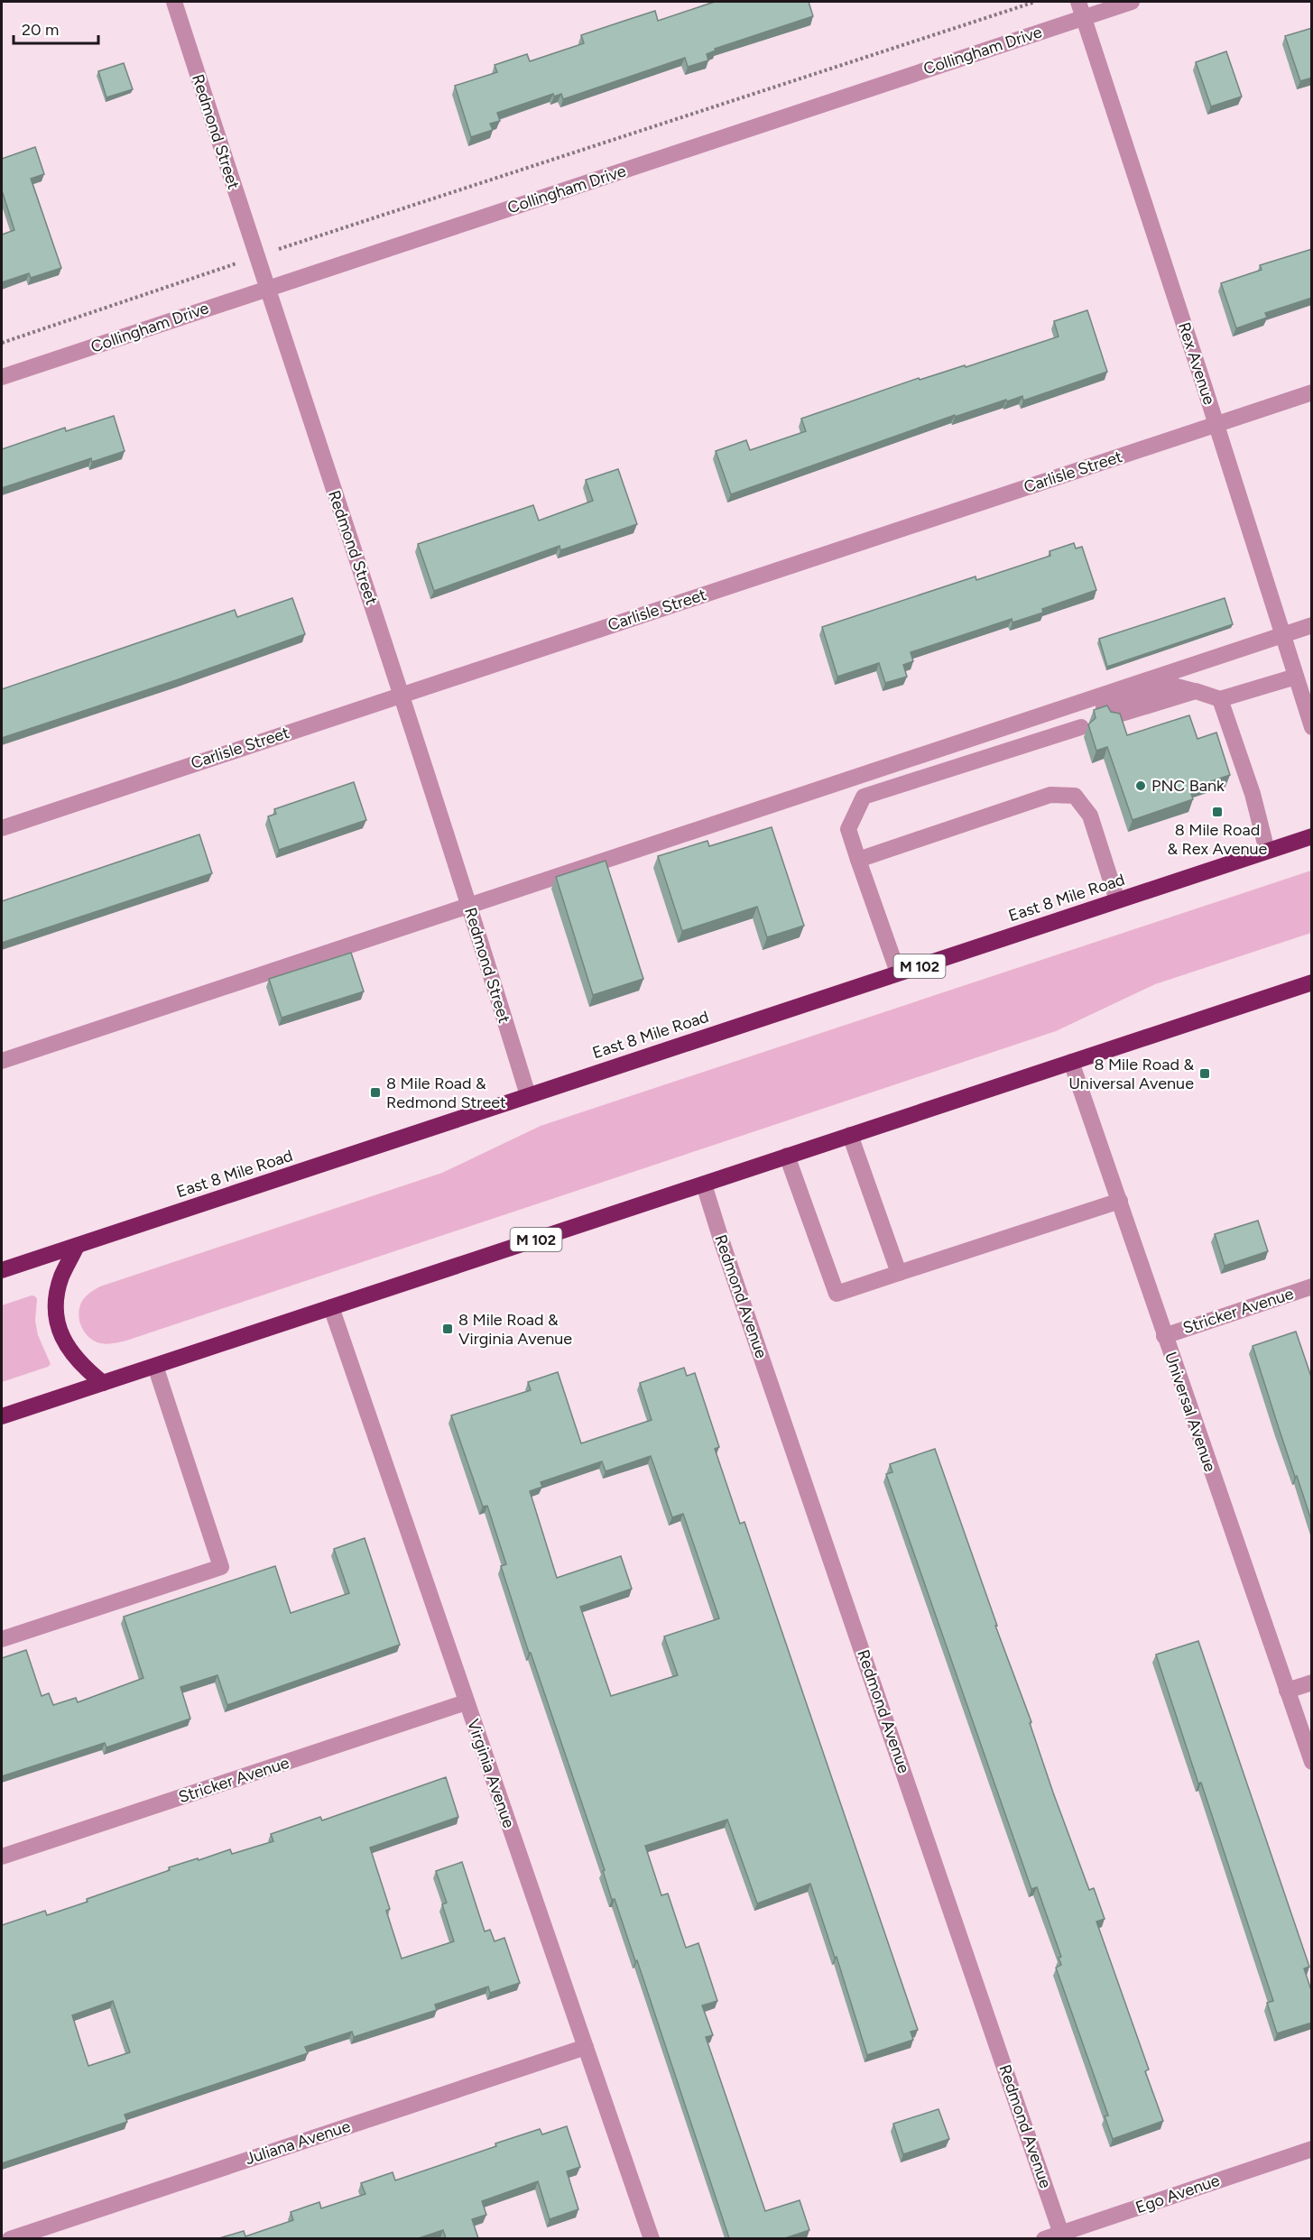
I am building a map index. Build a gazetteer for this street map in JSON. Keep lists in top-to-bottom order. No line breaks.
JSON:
{"streets":{"highway":["East 8 Mile Road","M 102"],"street":["Collingham Drive","Redmond Street","Rex Avenue","Carlisle Street","Redmond Avenue","Stricker Avenue","Universal Avenue","Virginia Avenue","Juliana Avenue","Ego Avenue"]},"crossings":[["Collingham Drive","Redmond Street"],["Collingham Drive","Rex Avenue"],["Redmond Street","Carlisle Street"],["Redmond Street","East 8 Mile Road"],["Rex Avenue","Carlisle Street"],["M 102","Redmond Avenue"],["M 102","Universal Avenue"],["M 102","Virginia Avenue"],["Redmond Avenue","Ego Avenue"],["Stricker Avenue","Universal Avenue"],["Stricker Avenue","Virginia Avenue"],["Virginia Avenue","Juliana Avenue"]],"places":{"other":["PNC Bank"],"transit":["8 Mile Road & Rex Avenue","8 Mile Road & Universal Avenue","8 Mile Road & Redmond Street","8 Mile Road & Virginia Avenue"]},"scale_bar":"20 m"}
